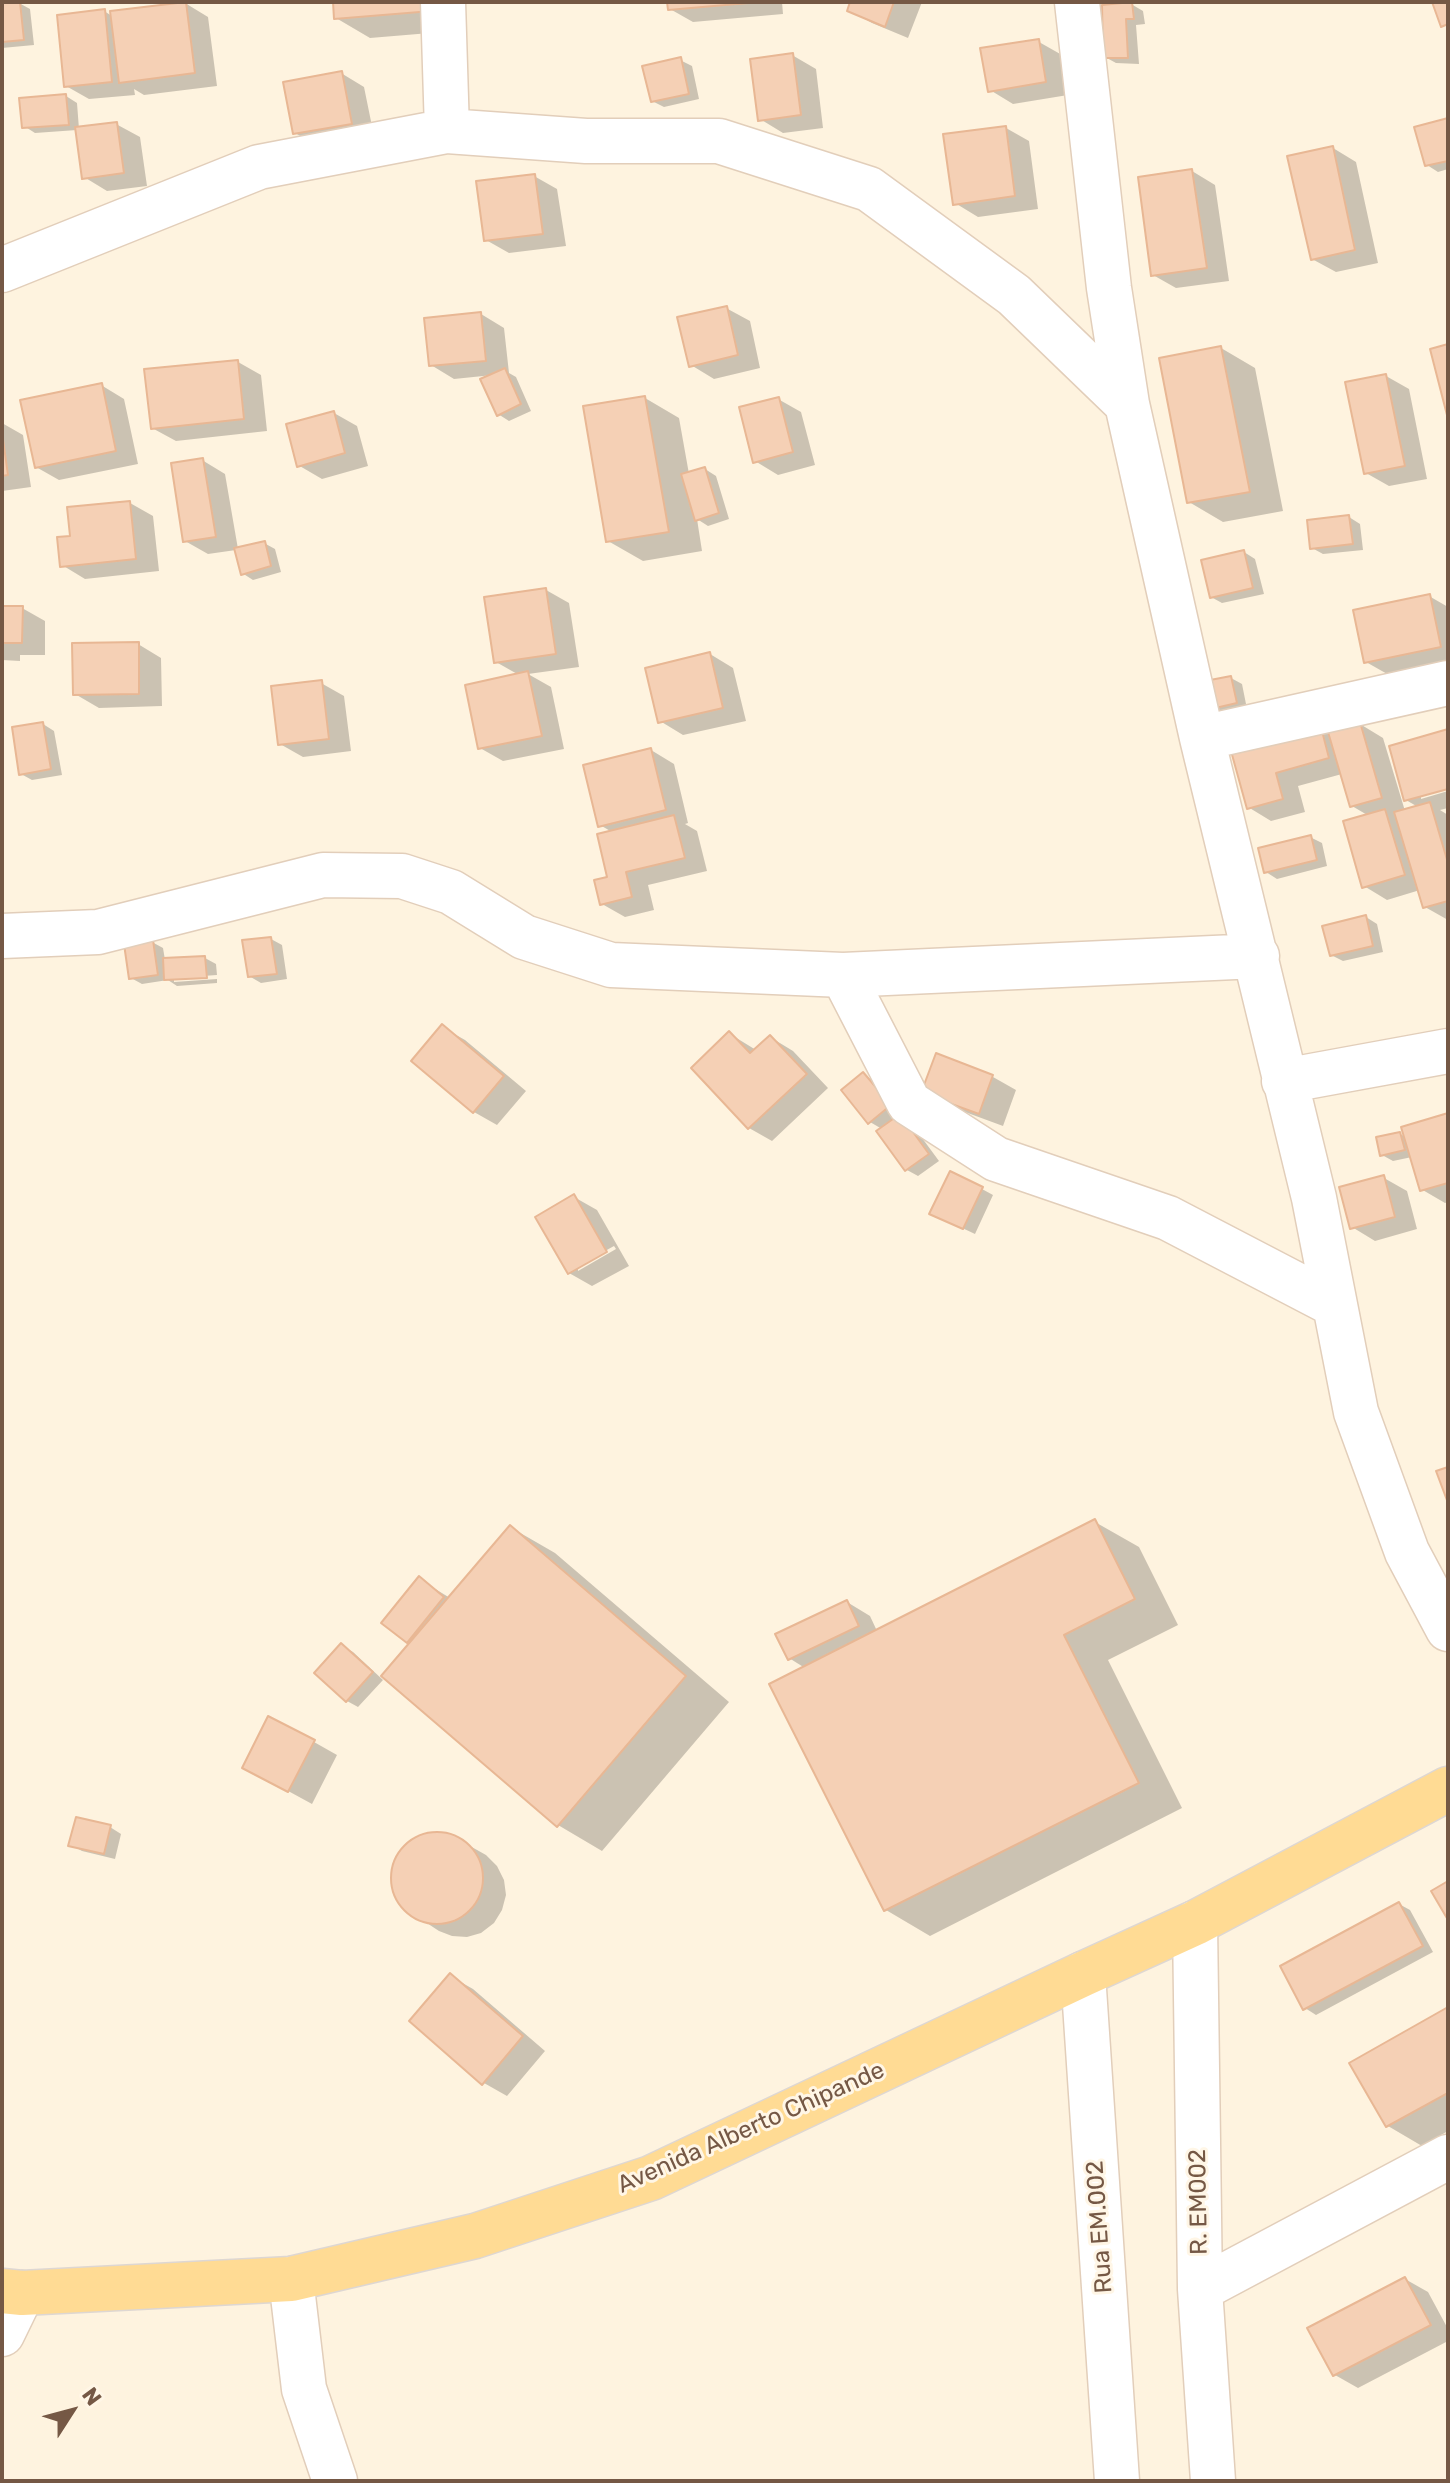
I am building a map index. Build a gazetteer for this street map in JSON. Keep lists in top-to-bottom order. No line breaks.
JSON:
{"streets":{"main road":["Avenida Alberto Chipande"],"street":["R. EM002","Rua EM.002"]},"crossings":[["Avenida Alberto Chipande","R. EM002"],["Avenida Alberto Chipande","Rua EM.002"]],"north":"top right"}
